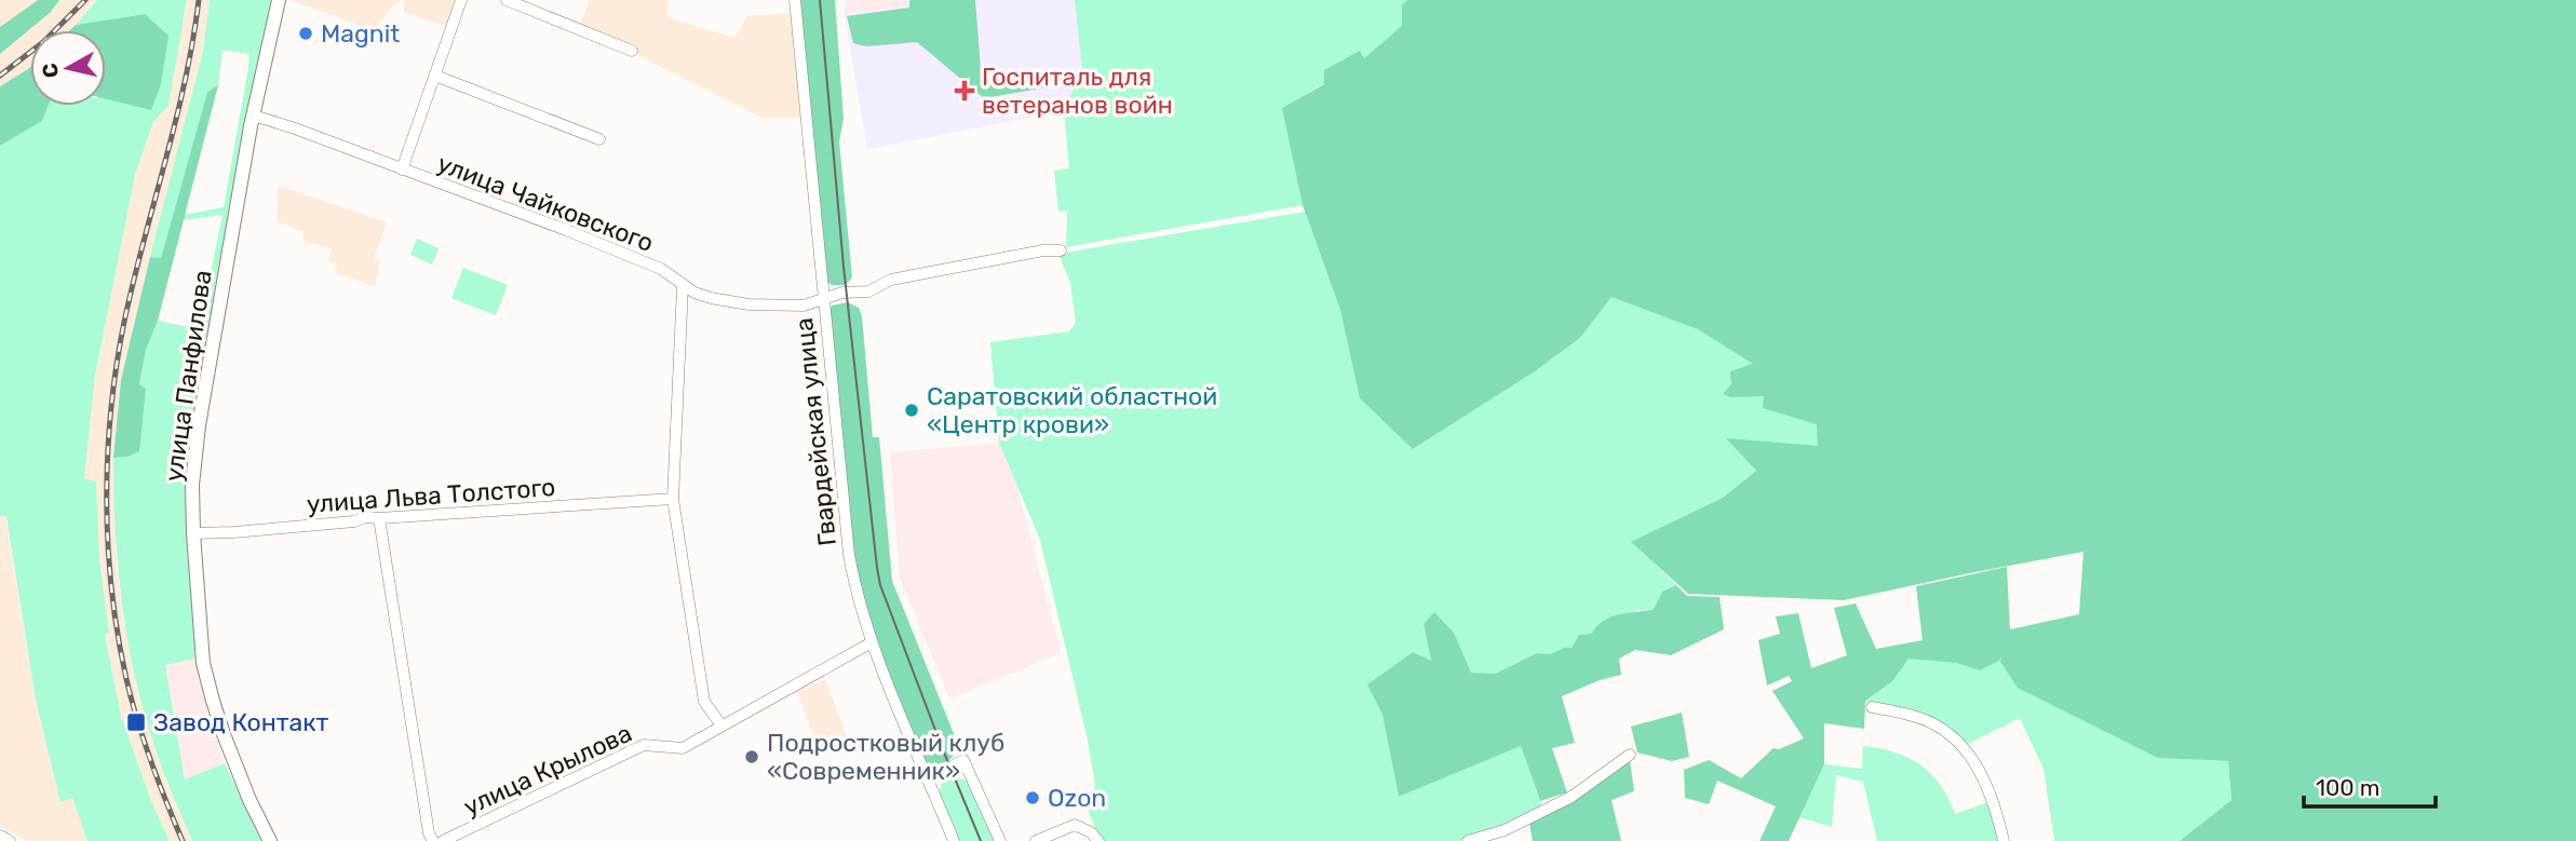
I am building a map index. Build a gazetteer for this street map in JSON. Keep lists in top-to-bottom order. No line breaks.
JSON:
{"streets":{"main road":["улица Панфилова"],"street":["улица Чайковского","Гвардейская улица","улица Льва Толстого","улица Крылова"]},"crossings":[["улица Чайковского","улица Панфилова"],["улица Чайковского","Гвардейская улица"],["улица Панфилова","улица Льва Толстого"],["Гвардейская улица","улица Крылова"]],"places":{"other":["Magnit","Саратовский областной «Центр крови»","Подростковый клуб «Современник»","Ozon"],"health":["Госпиталь для ветеранов войн"],"transit":["Завод Контакт"]},"scale_bar":"100 m","north":"left"}
